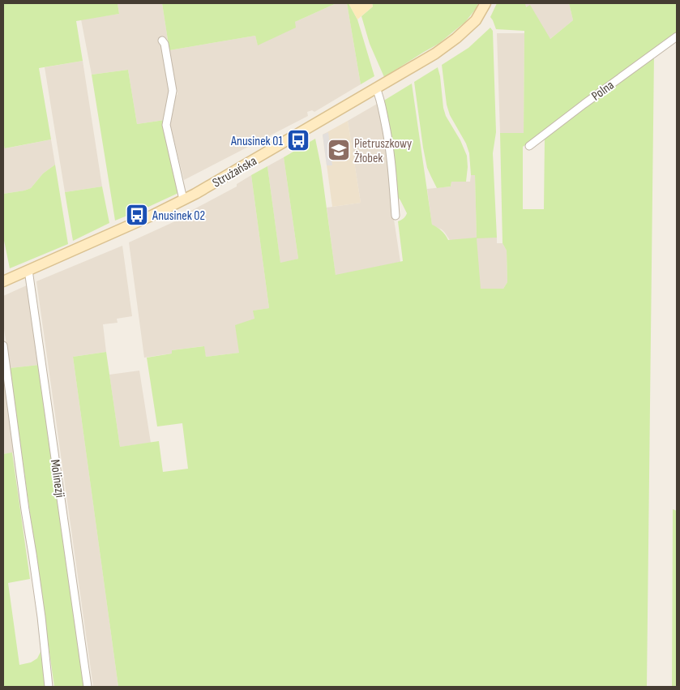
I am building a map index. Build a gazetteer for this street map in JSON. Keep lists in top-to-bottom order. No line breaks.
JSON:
{"streets":{"main road":["Strużańska"],"street":["Polna","Molinezji"]},"crossings":[["Strużańska","Molinezji"]],"places":{"bus stop":["Anusinek 01","Anusinek 02"],"school or university":["Pietruszkowy Żłobek"]}}
